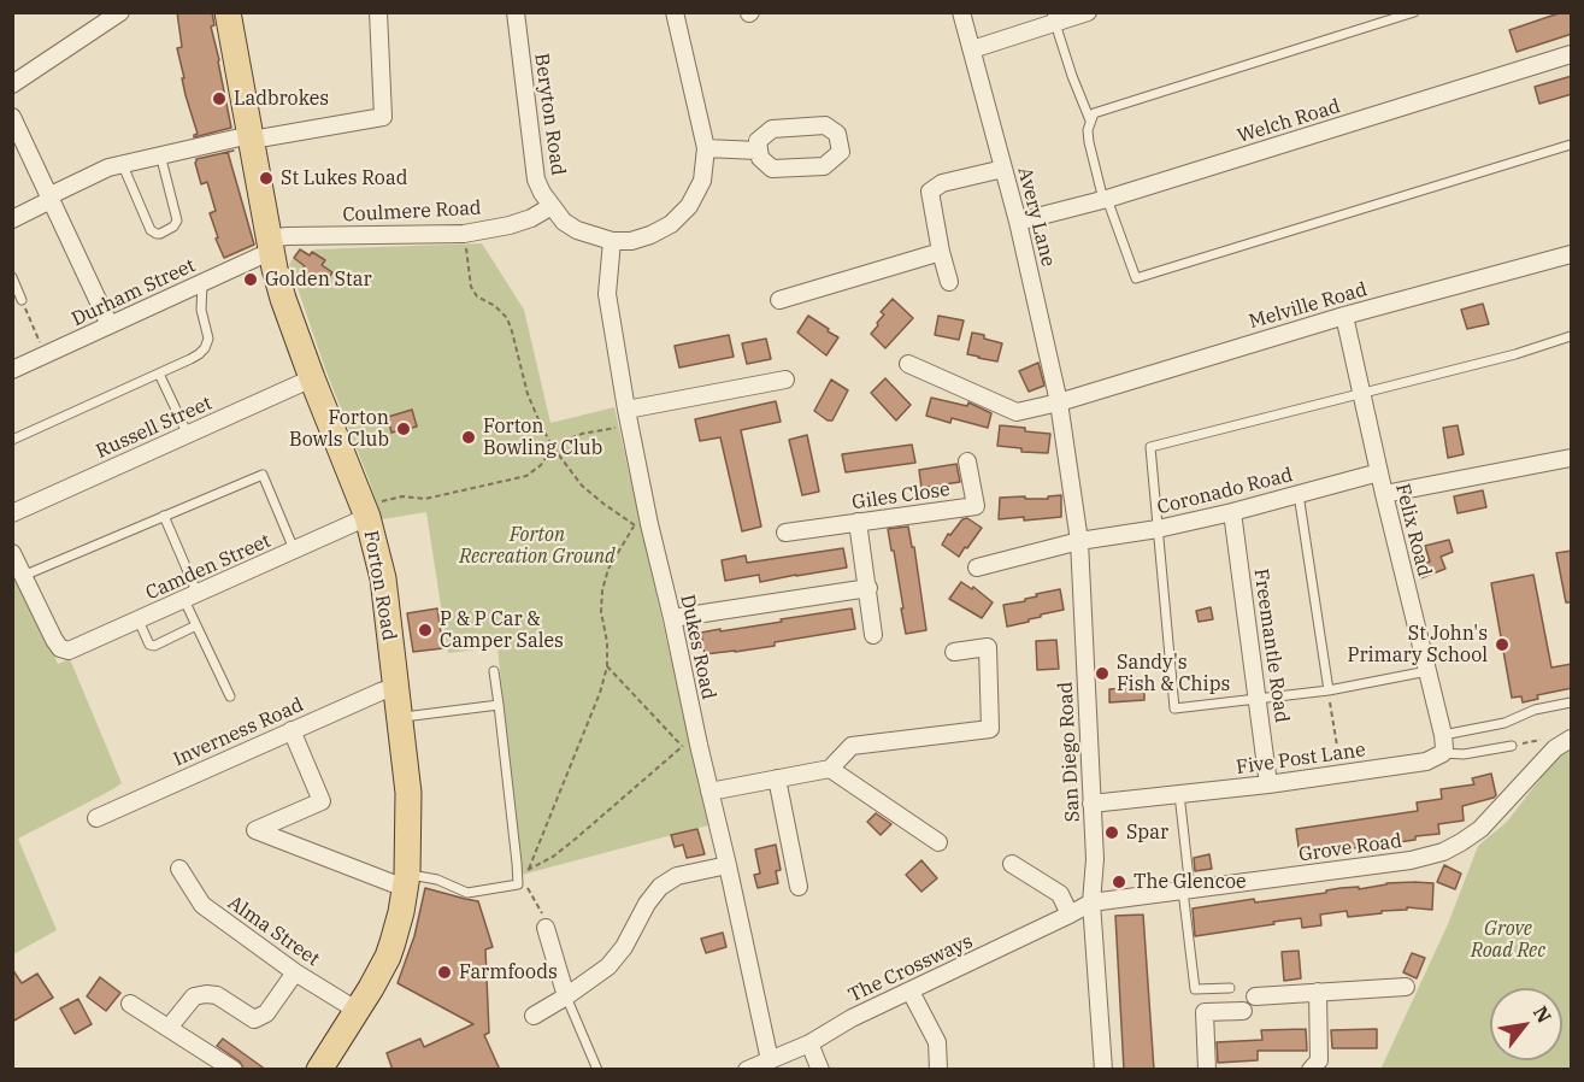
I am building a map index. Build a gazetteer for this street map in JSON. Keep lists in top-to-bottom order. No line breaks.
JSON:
{"streets":{"main road":["Forton Road"],"street":["Beryton Road","Welch Road","Coulmere Road","Avery Lane","Durham Street","Melville Road","Russell Street","Coronado Road","Giles Close","Felix Road","Camden Street","Freemantle Road","Dukes Road","Inverness Road","San Diego Road","Five Post Lane","Grove Road","Alma Street","The Crossways"]},"crossings":[["Beryton Road","Coulmere Road"],["Beryton Road","Dukes Road"],["Welch Road","Avery Lane"],["Coulmere Road","Durham Street"],["Coulmere Road","Forton Road"],["Avery Lane","Melville Road"],["Avery Lane","San Diego Road"],["Durham Street","Forton Road"],["Melville Road","Felix Road"],["Russell Street","Forton Road"],["Coronado Road","Felix Road"],["Coronado Road","Freemantle Road"],["Coronado Road","San Diego Road"],["Felix Road","Five Post Lane"],["Camden Street","Forton Road"],["Forton Road","Inverness Road"],["Forton Road","Alma Street"],["Freemantle Road","Five Post Lane"],["Dukes Road","The Crossways"],["San Diego Road","Five Post Lane"],["San Diego Road","Grove Road"],["San Diego Road","The Crossways"],["Grove Road","The Crossways"]],"parks":["Forton Recreation Ground","Grove Road Rec"],"places":["Ladbrokes","St Lukes Road","Golden Star","Forton Bowls Club","Forton Bowling Club","P & P Car & Camper Sales","St John's Primary School","Sandy's Fish & Chips","Spar","The Glencoe","Farmfoods"],"north":"top right"}
